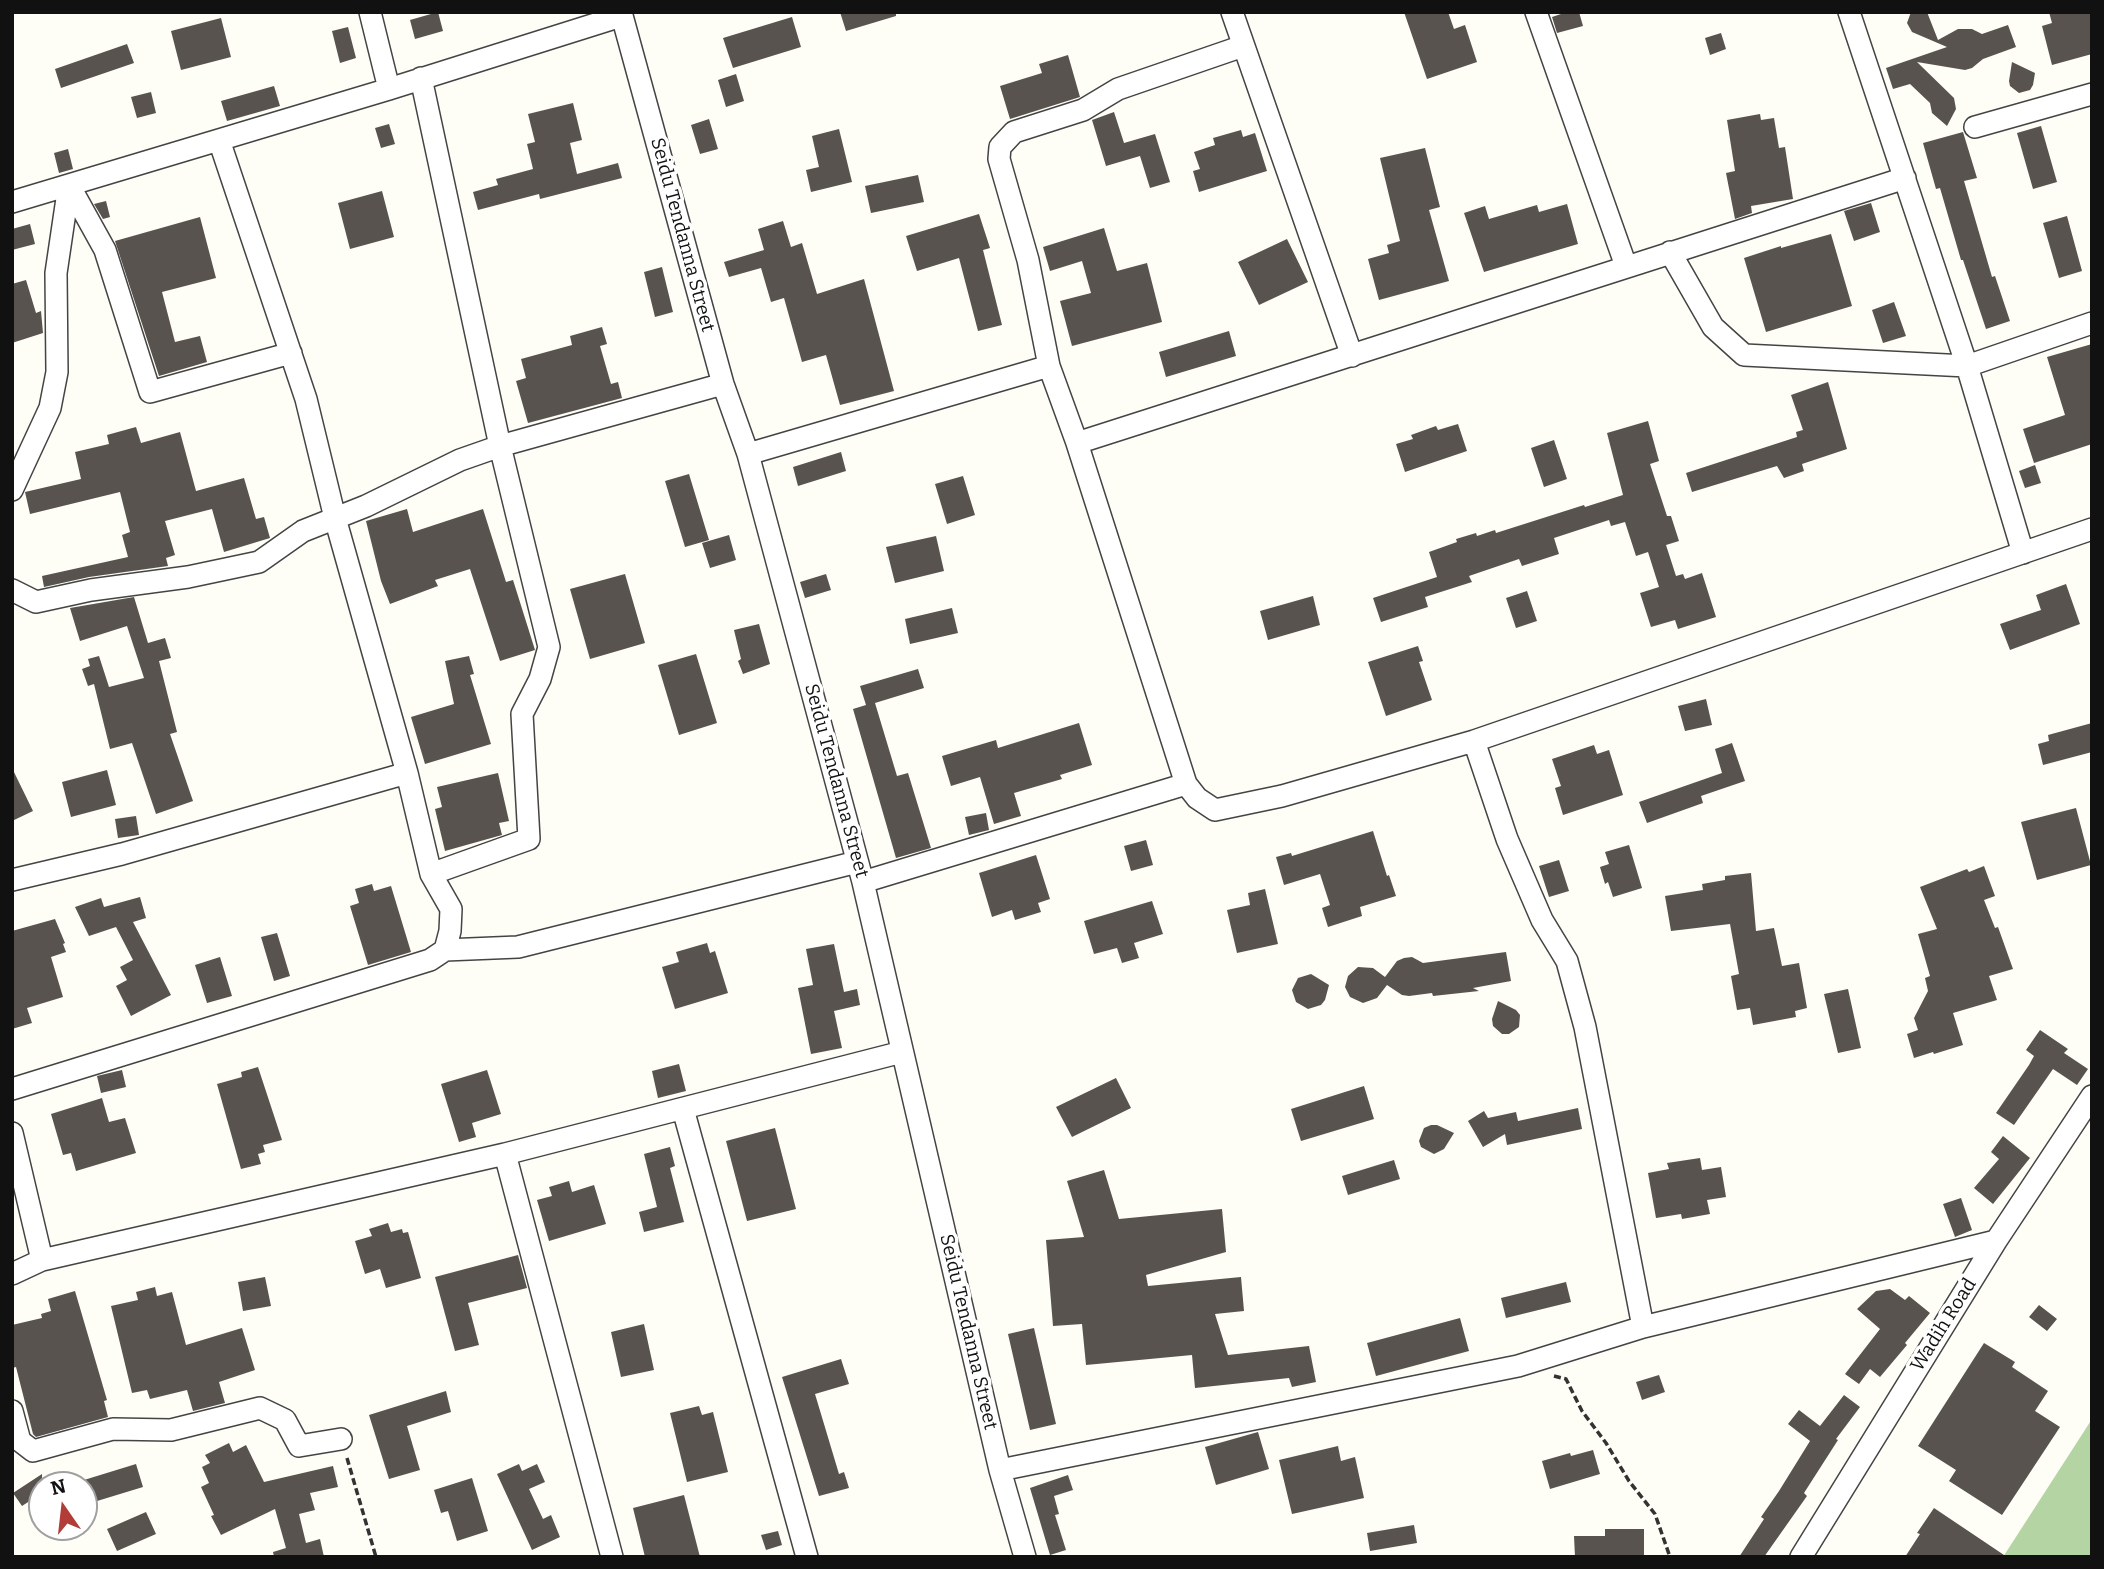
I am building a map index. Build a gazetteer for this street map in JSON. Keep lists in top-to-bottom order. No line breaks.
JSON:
{"streets":{"street":["Seidu Tendanna Street","Wadih Road"]},"north":"top"}
